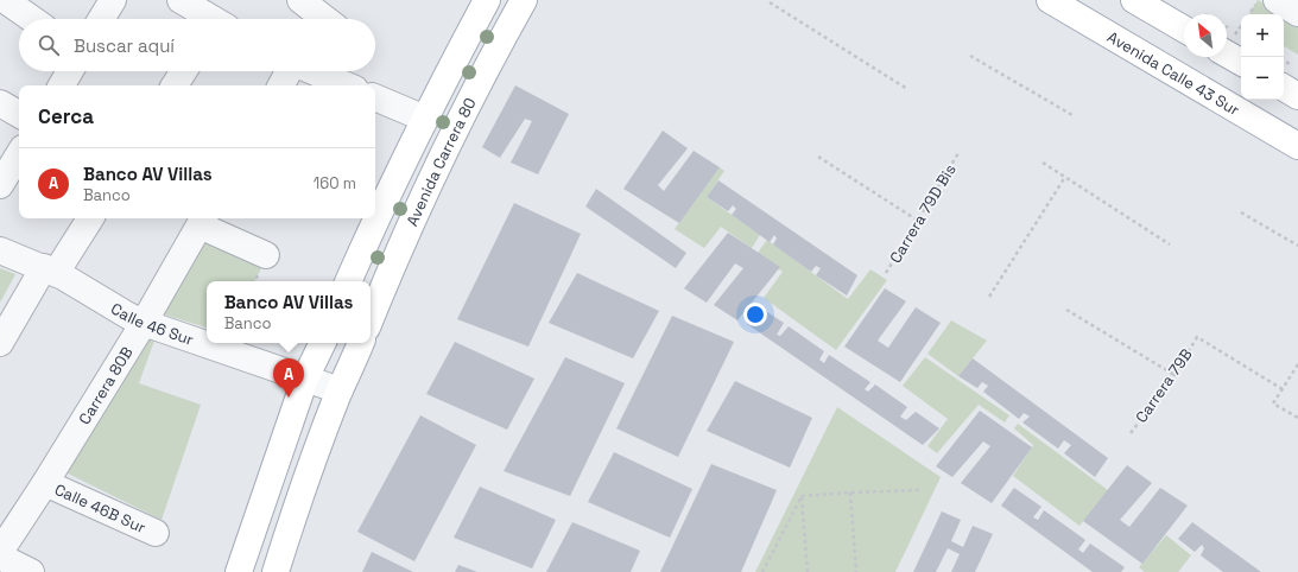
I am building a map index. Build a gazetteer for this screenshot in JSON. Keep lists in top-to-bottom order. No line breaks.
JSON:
{"streets":{"main road":["Avenida Calle 43 Sur","Avenida Carrera 80"],"street":["Calle 46 Sur","Carrera 80B","Calle 46B Sur"],"path":["Carrera 79D Bis","Carrera 79B"]},"crossings":[["Calle 46 Sur","Carrera 80B"],["Carrera 80B","Calle 46B Sur"]],"north":"top left","page":{"map_buttons":["+","−"],"search":"Buscar aquí","heading":"Cerca","list":[{"mark":"A","name":"Banco AV Villas","note":"Banco","value":"160 m"}],"popup":["Banco AV Villas","Banco"],"pins":"A"}}
